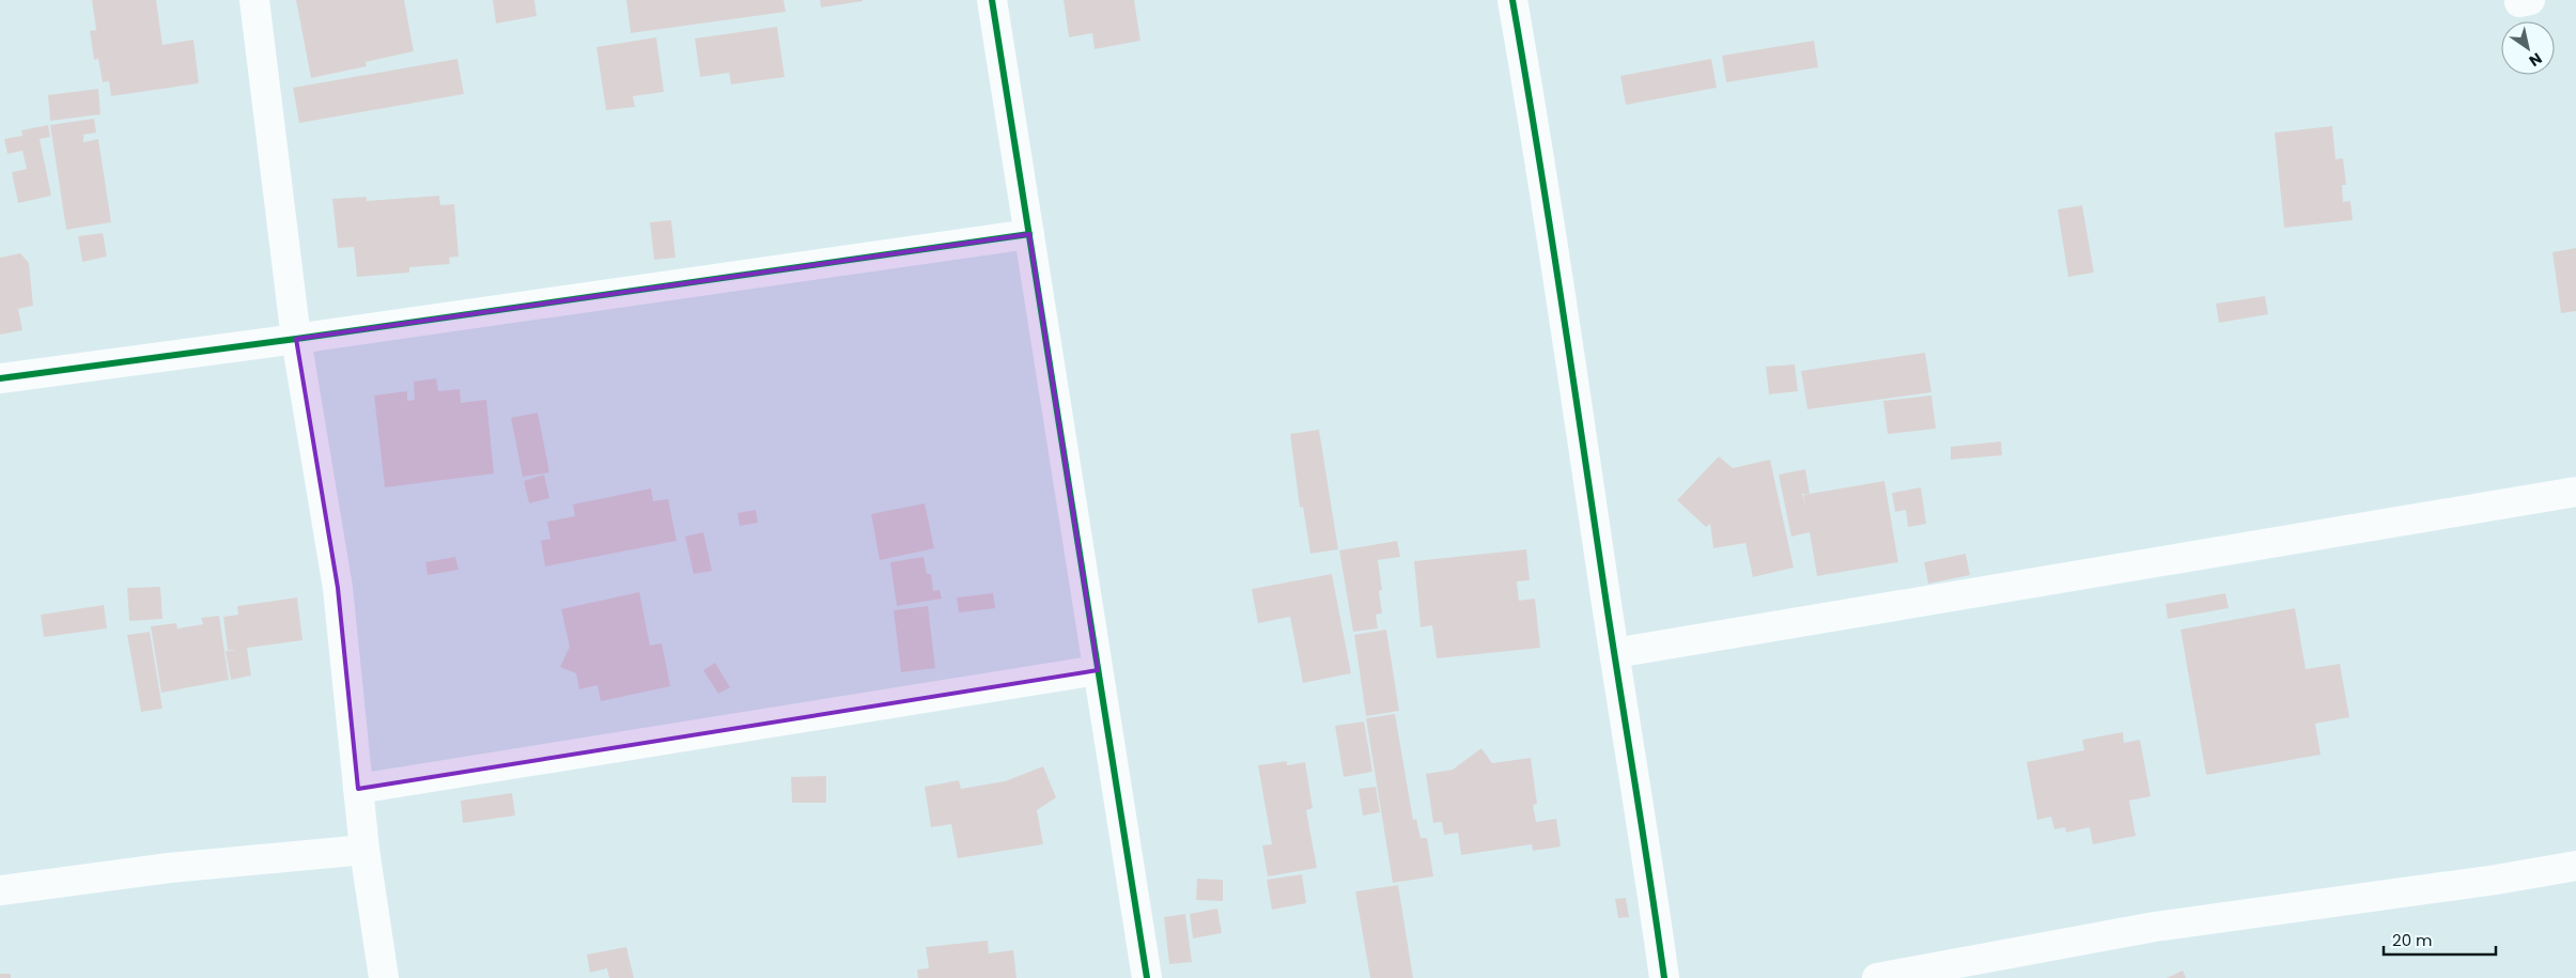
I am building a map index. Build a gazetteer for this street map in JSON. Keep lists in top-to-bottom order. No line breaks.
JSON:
{"scale_bar":"20 m","north":"bottom right"}
